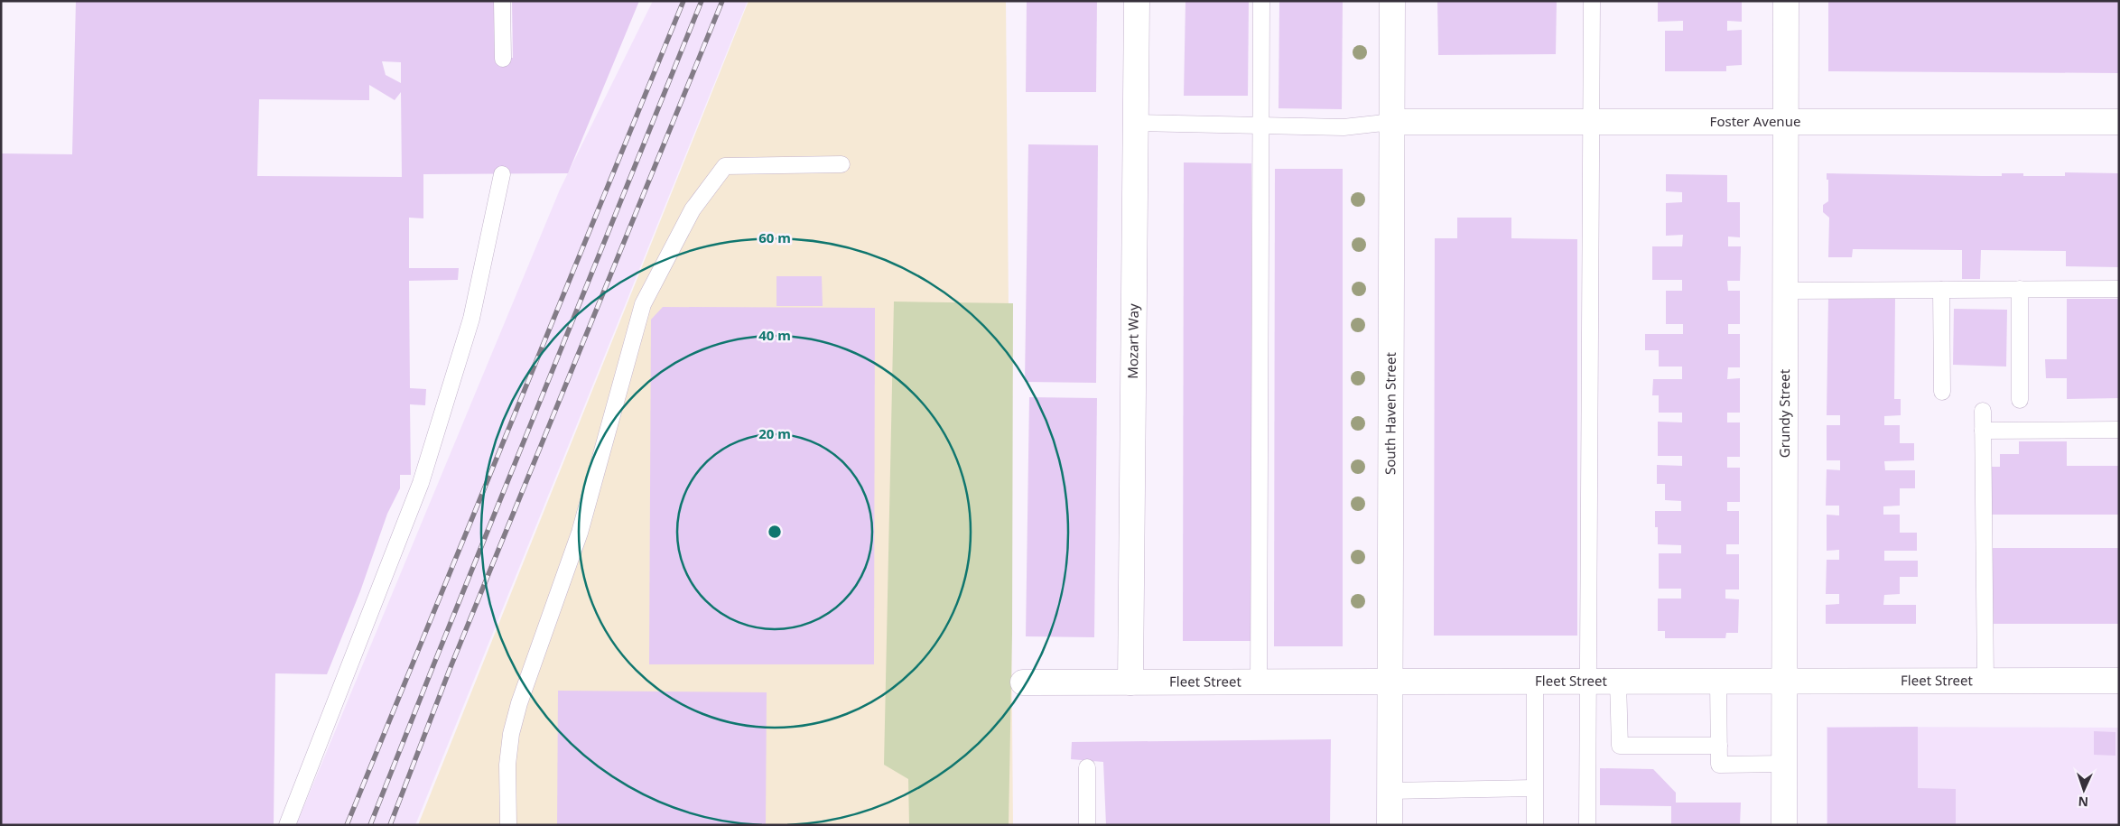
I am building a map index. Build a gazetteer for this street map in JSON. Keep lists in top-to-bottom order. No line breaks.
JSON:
{"streets":{"street":["Foster Avenue","Mozart Way","South Haven Street","Grundy Street","Fleet Street"]},"crossings":[["Foster Avenue","South Haven Street"],["Foster Avenue","Grundy Street"],["Mozart Way","Fleet Street"],["South Haven Street","Fleet Street"],["Grundy Street","Fleet Street"]],"north":"bottom","rings":["60 m","40 m","20 m"]}
